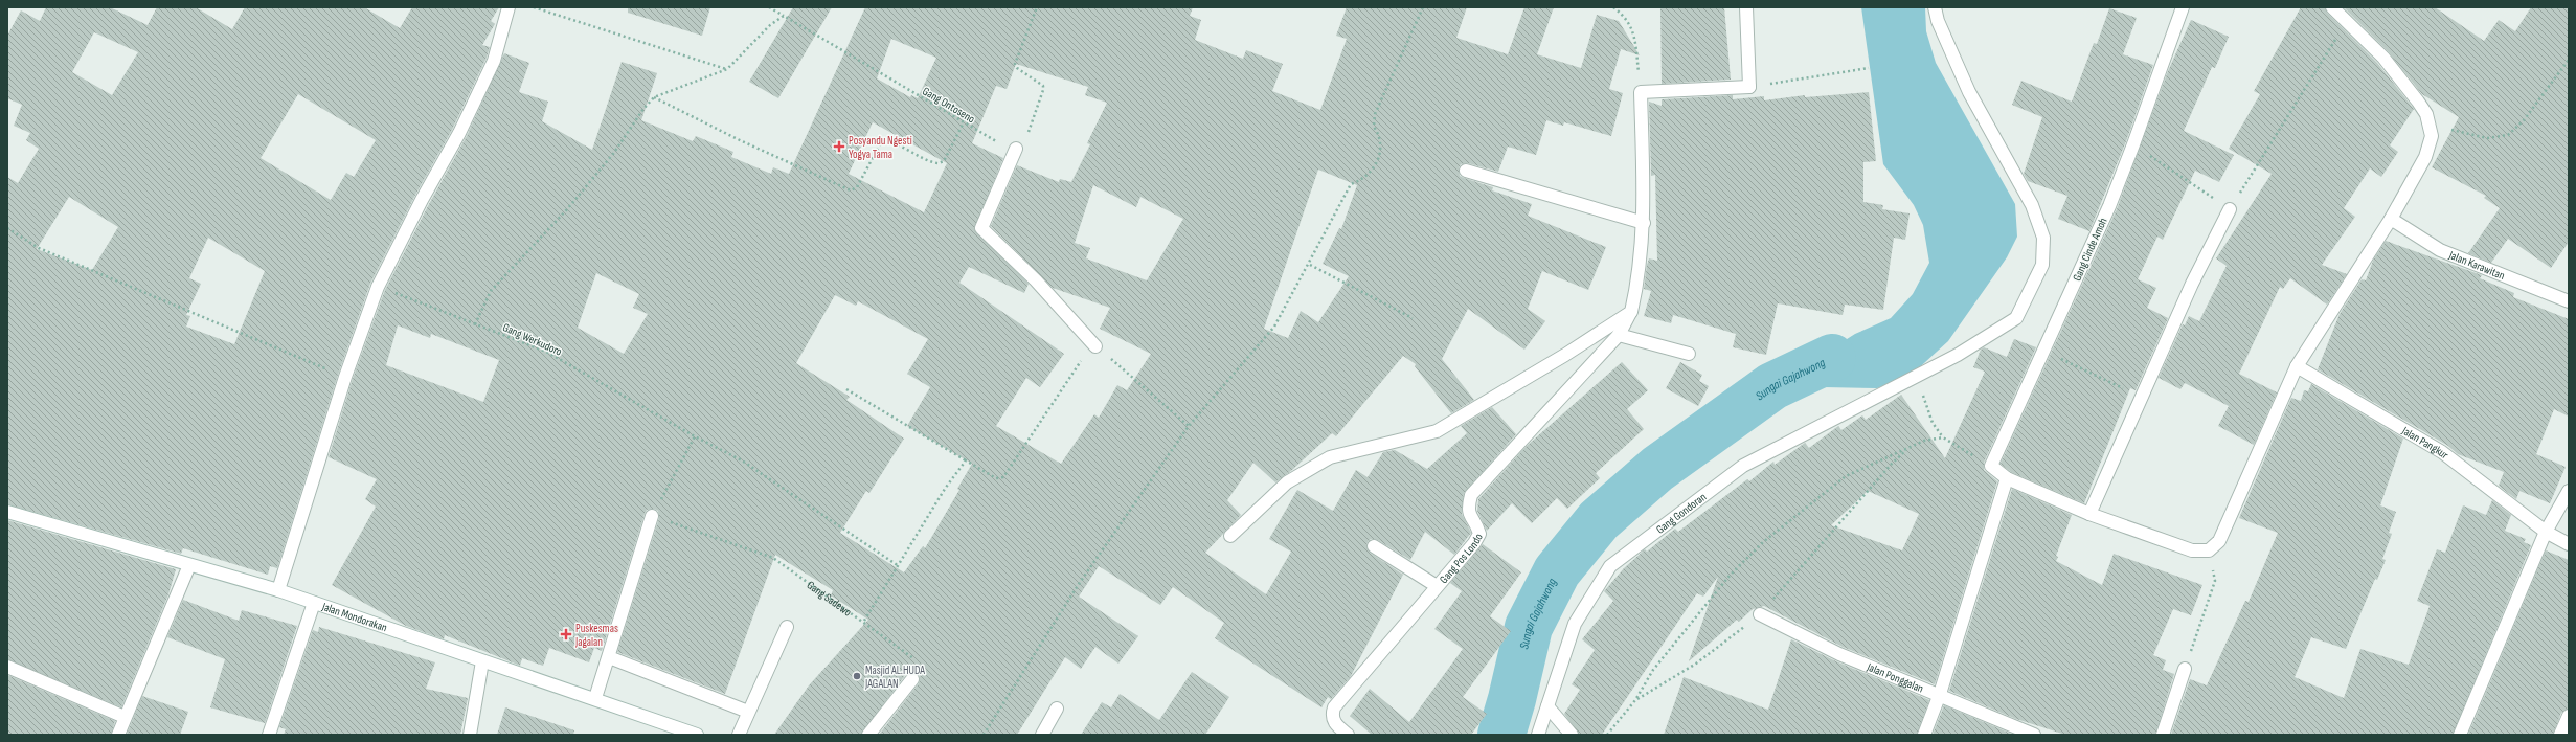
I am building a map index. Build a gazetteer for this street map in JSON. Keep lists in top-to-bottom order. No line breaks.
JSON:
{"streets":{"street":["Gang Cinde Amoh","Jalan Karawitan","Jalan Pangkur","Gang Gondoran","Gang Pos Londo","Jalan Mondorakan","Jalan Ponggalan"],"path":["Gang Ontoseno","Gang Werkudoro","Gang Sadewo"]},"water":["Sungai Gajahwong"],"places":{"health":["Posyandu Ngesti Yogya Tama","Puskesmas Jagalan"],"other":["Masjid AL.HUDA JAGALAN"]}}
